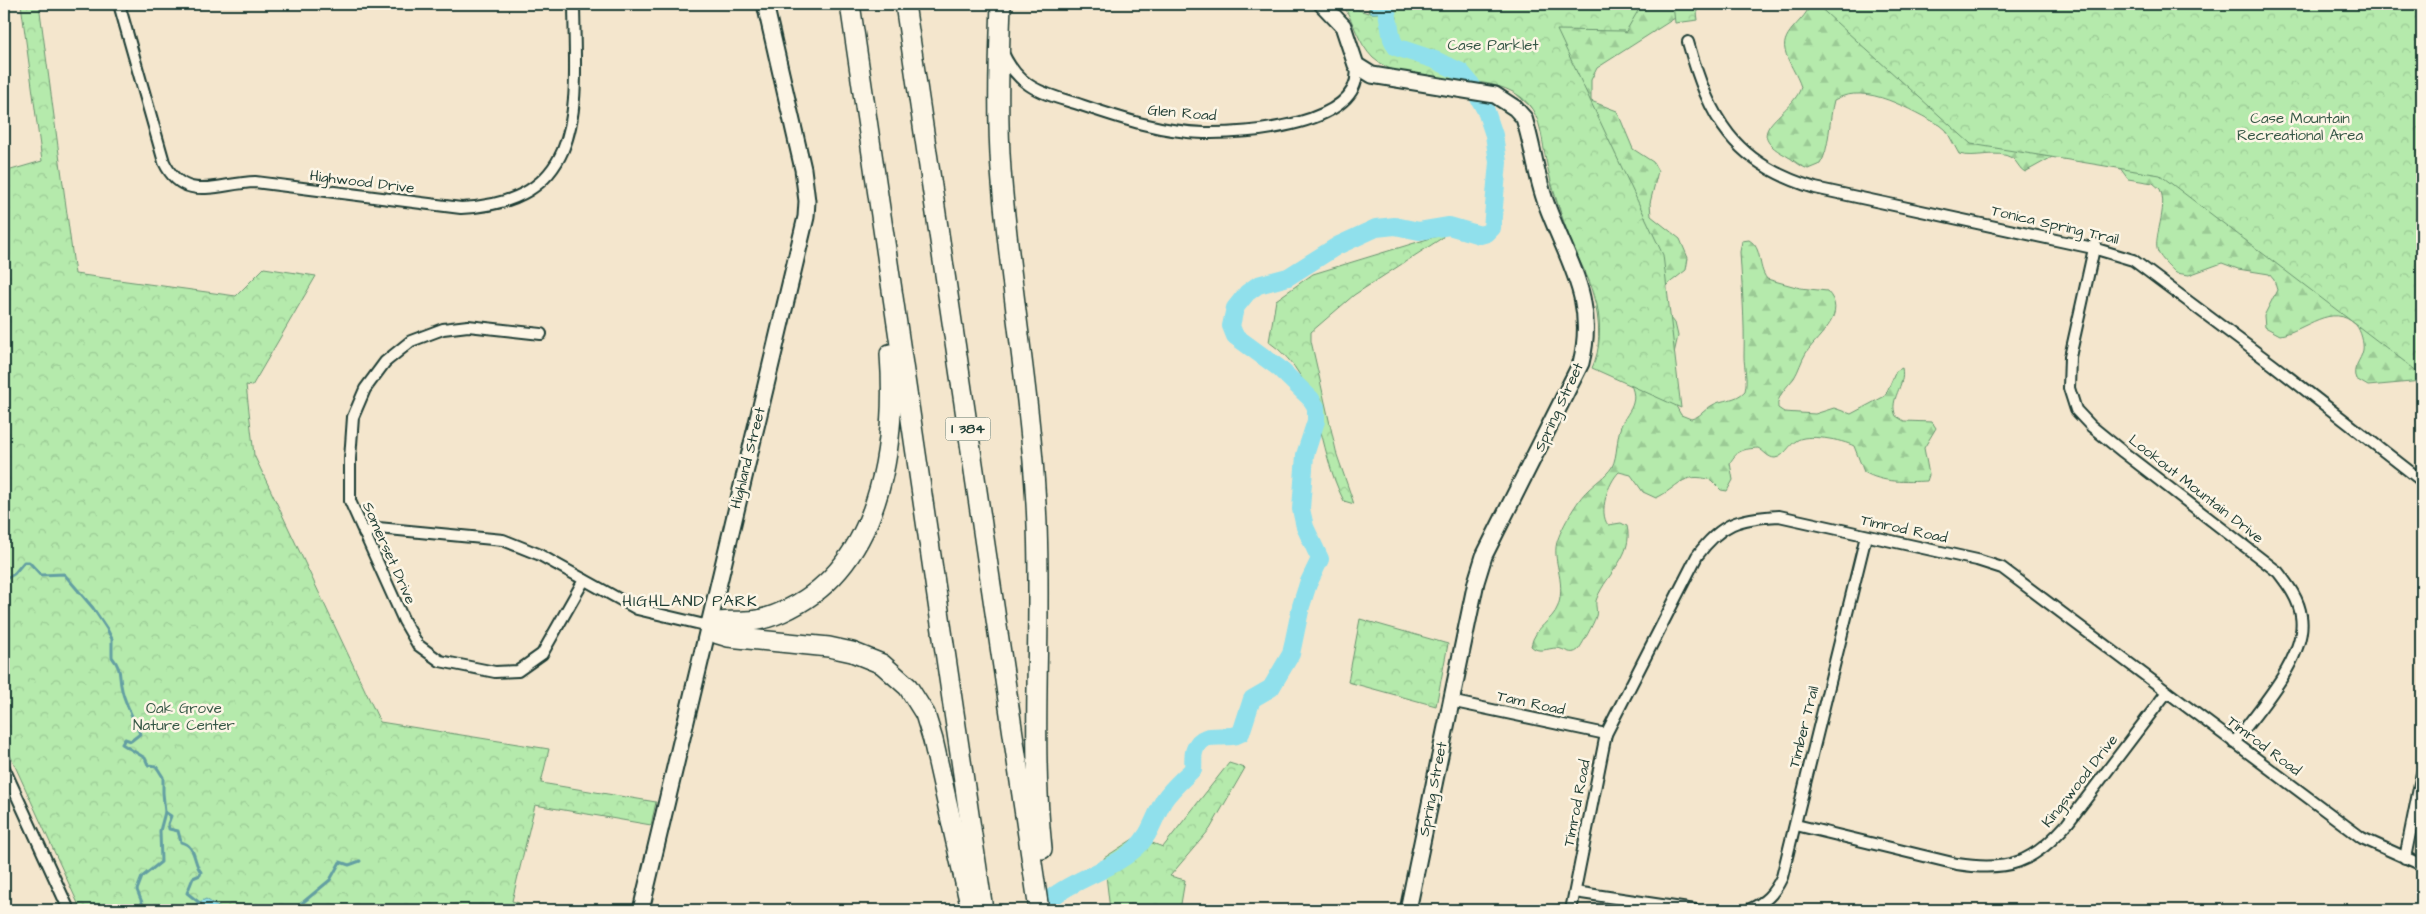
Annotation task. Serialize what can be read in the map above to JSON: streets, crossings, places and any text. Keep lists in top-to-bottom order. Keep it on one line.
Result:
{"streets":{"highway":["I 384"],"street":["Glen Road","Highwood Drive","Tonica Spring Trail","Spring Street","Highland Street","Lookout Mountain Drive","Timrod Road","Somerset Drive","Tam Road","Timber Trail","Kingswood Drive"]},"crossings":[["Glen Road","Spring Street"],["Tonica Spring Trail","Lookout Mountain Drive"],["Spring Street","Tam Road"],["Lookout Mountain Drive","Timrod Road"],["Timrod Road","Tam Road"],["Timrod Road","Timber Trail"],["Timrod Road","Kingswood Drive"],["Timber Trail","Kingswood Drive"]],"districts":["HIGHLAND PARK"],"parks":["Case Parklet","Case Mountain Recreational Area","Oak Grove Nature Center"]}
